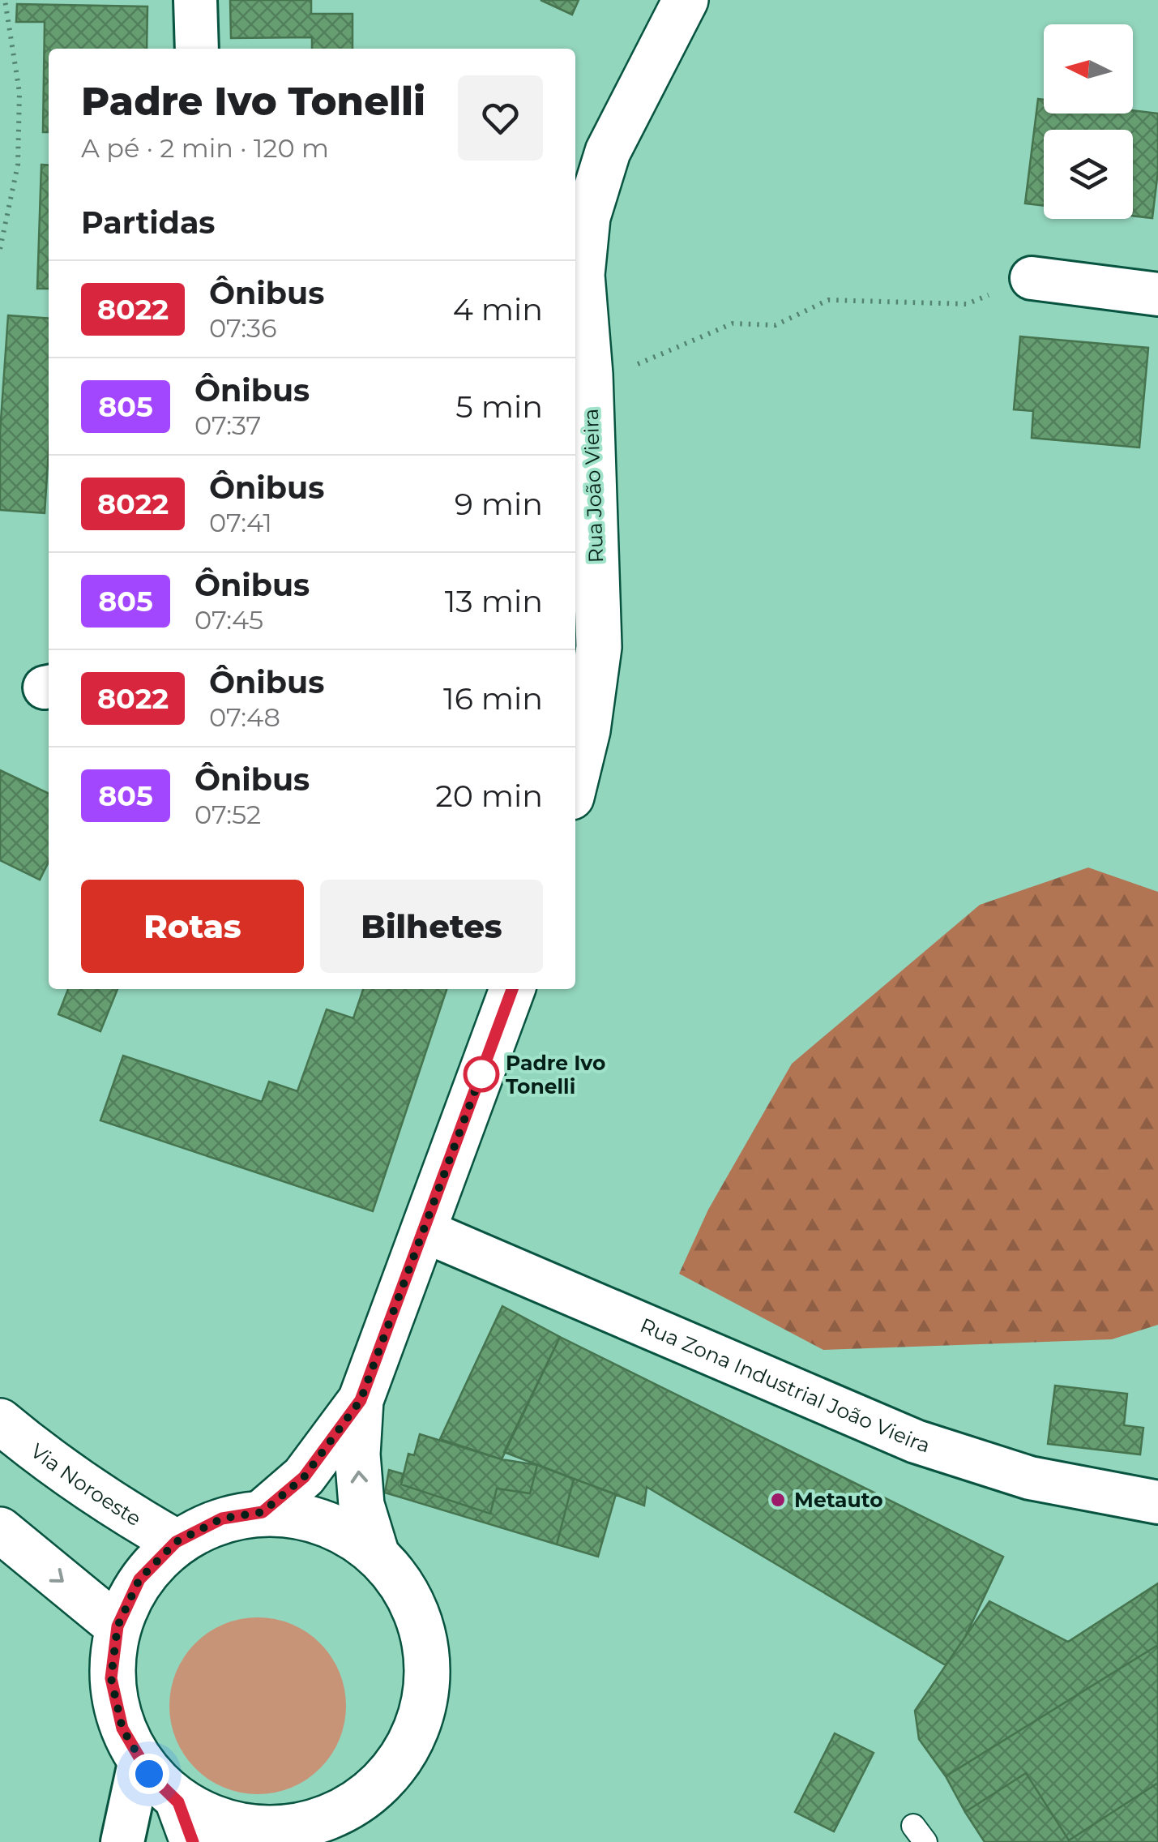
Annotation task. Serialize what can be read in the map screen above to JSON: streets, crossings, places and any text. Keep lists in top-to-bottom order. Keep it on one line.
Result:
{"streets":{"street":["Rua João Vieira","Rua Zona Industrial João Vieira","Via Noroeste"]},"places":["Padre Ivo Tonelli","Metauto"],"lines":["bus line 8022"],"north":"left","page":{"heading":[["Padre Ivo Tonelli","A pé · 2 min · 120 m"],"Partidas"],"list":[{"mark":"8022","name":"Ônibus","note":"07:36","value":"4 min"},{"mark":"805","name":"Ônibus","note":"07:37","value":"5 min"},{"mark":"8022","name":"Ônibus","note":"07:41","value":"9 min"},{"mark":"805","name":"Ônibus","note":"07:45","value":"13 min"},{"mark":"8022","name":"Ônibus","note":"07:48","value":"16 min"},{"mark":"805","name":"Ônibus","note":"07:52","value":"20 min"}],"buttons":["Rotas","Bilhetes"]}}
